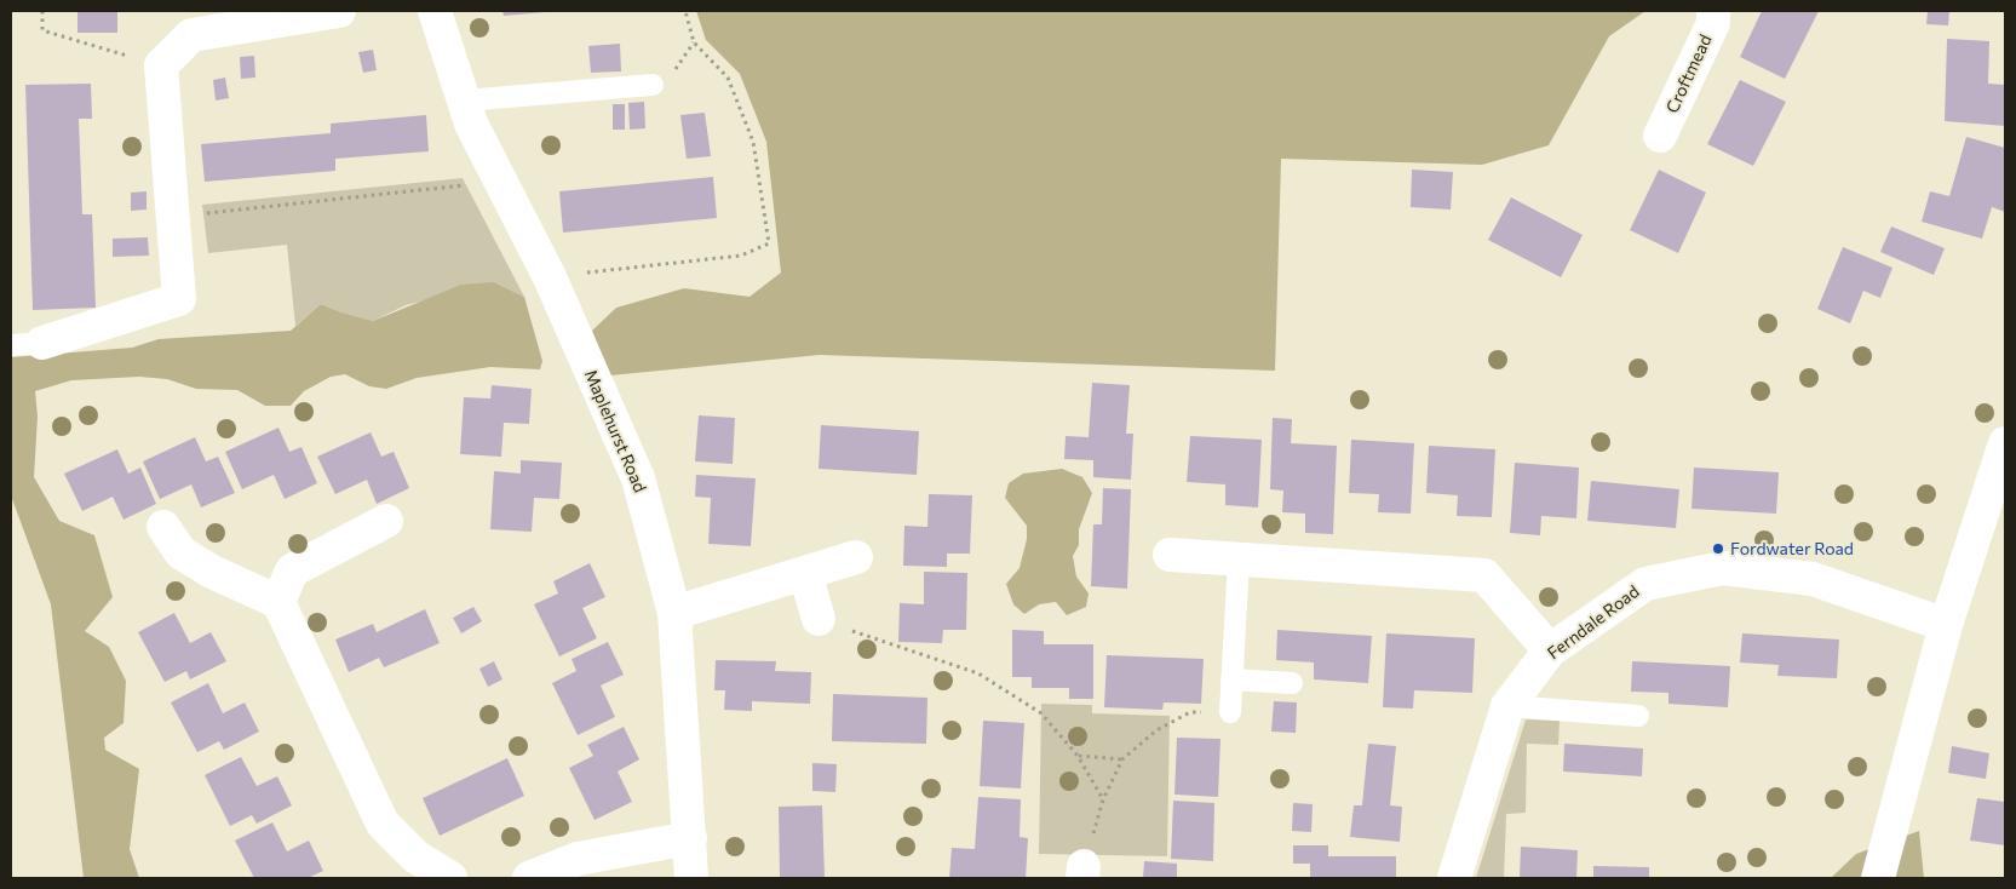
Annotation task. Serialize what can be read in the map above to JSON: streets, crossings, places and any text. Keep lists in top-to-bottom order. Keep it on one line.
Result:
{"streets":{"street":["Croftmead","Maplehurst Road","Ferndale Road"]},"places":["Fordwater Road"]}
